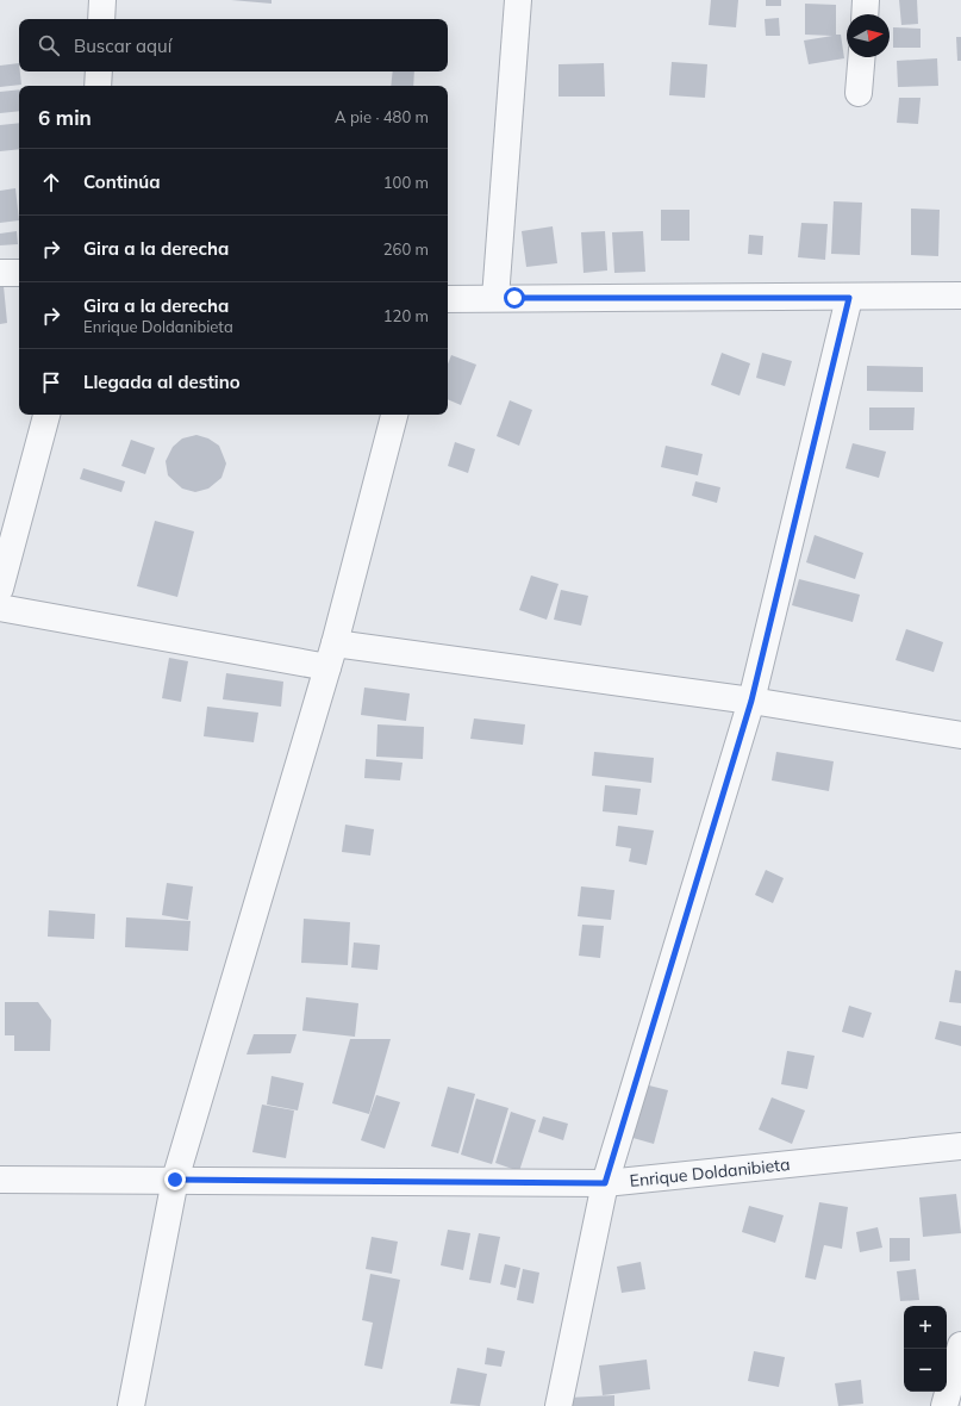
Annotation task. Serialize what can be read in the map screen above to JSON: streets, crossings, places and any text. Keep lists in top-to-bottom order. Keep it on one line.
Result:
{"streets":{"street":["Enrique Doldanibieta"]},"north":"right","page":{"search":"Buscar aquí","heading":["6 min","A pie · 480 m"],"list":[["Continúa","100 m"],["Gira a la derecha","260 m"],["Gira a la derecha","Enrique Doldanibieta","120 m"],"Llegada al destino"],"map_buttons":["+","−"]}}
